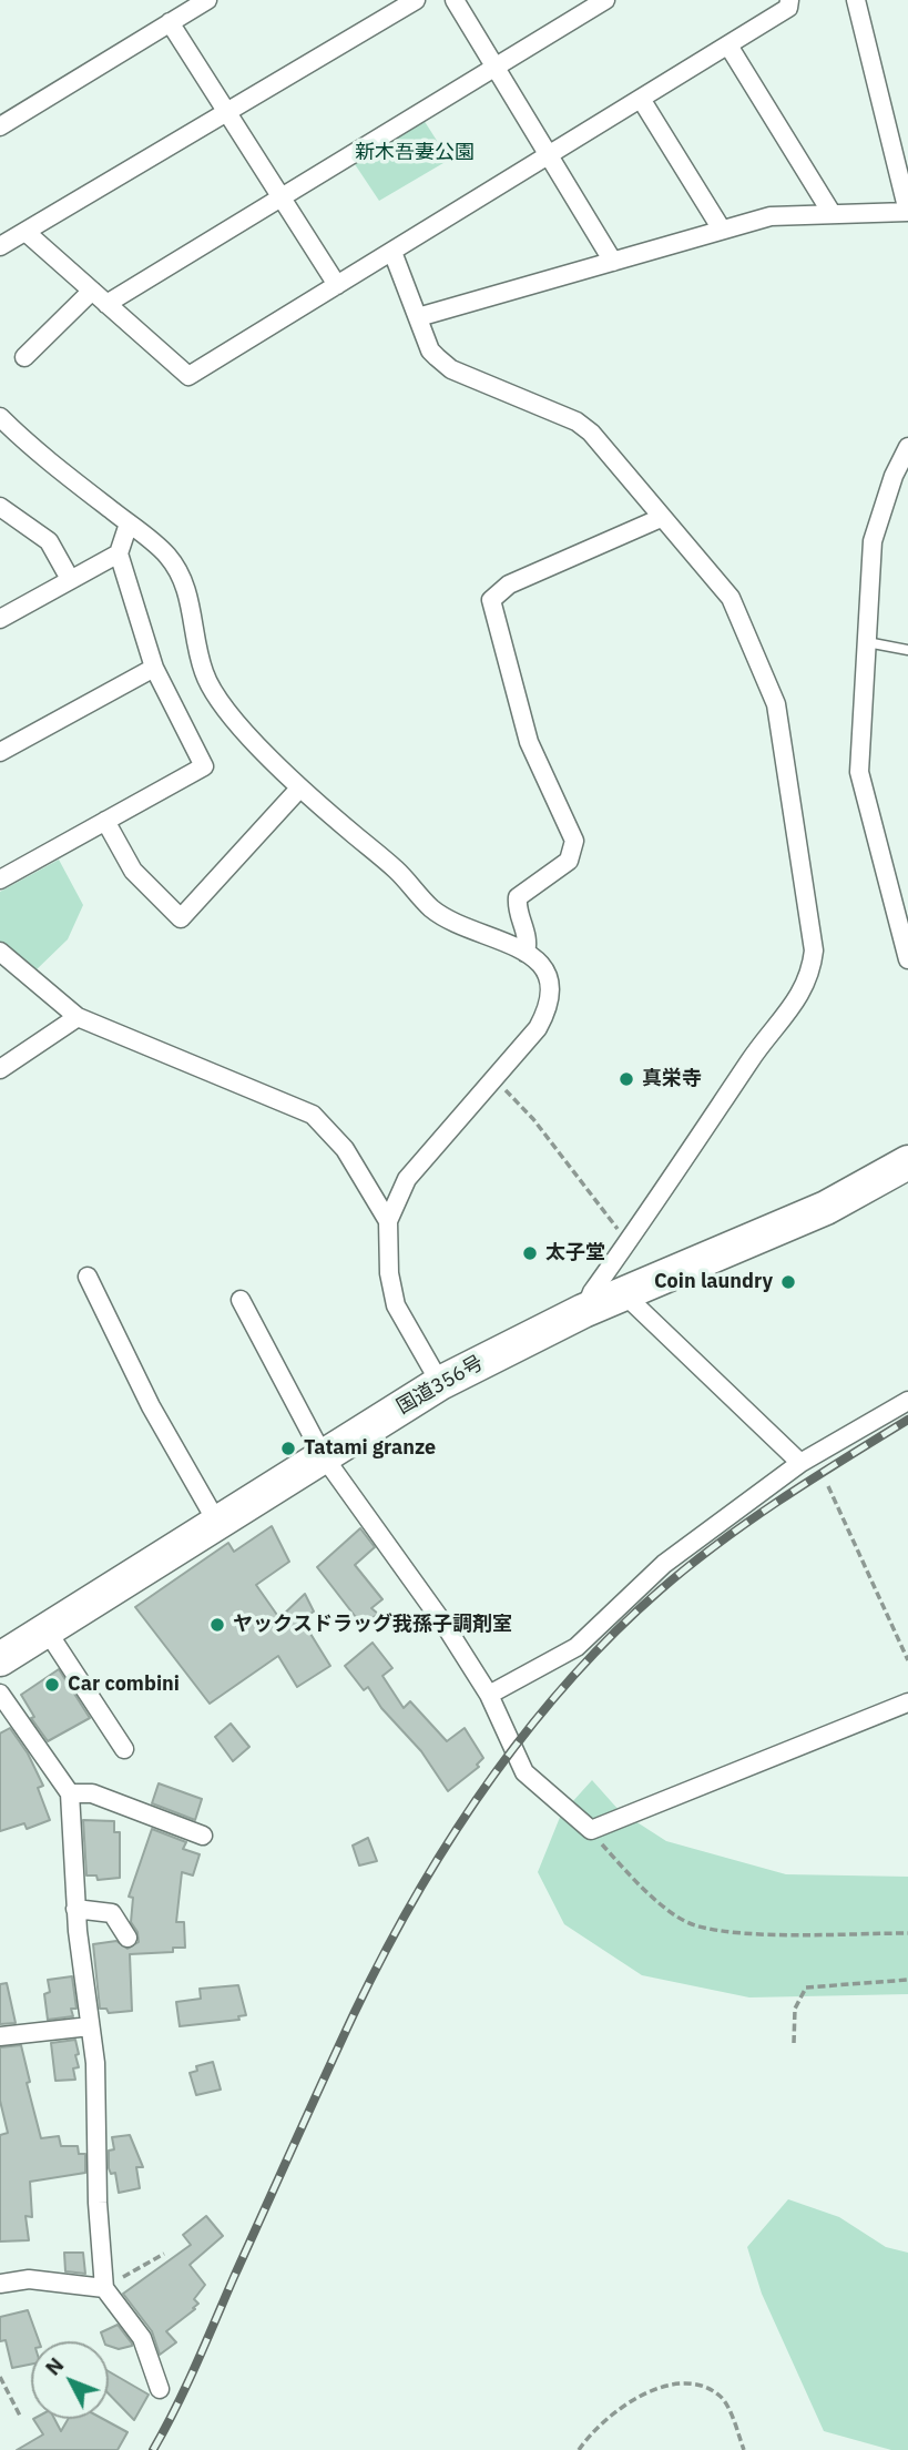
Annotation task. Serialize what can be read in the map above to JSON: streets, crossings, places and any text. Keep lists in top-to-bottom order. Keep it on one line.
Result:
{"streets":{"highway":["国道356号"]},"parks":["新木吾妻公園"],"places":["真栄寺","太子堂","Coin laundry","Tatami granze","ヤックスドラッグ我孫子調剤室","Car combini"],"north":"top left"}
